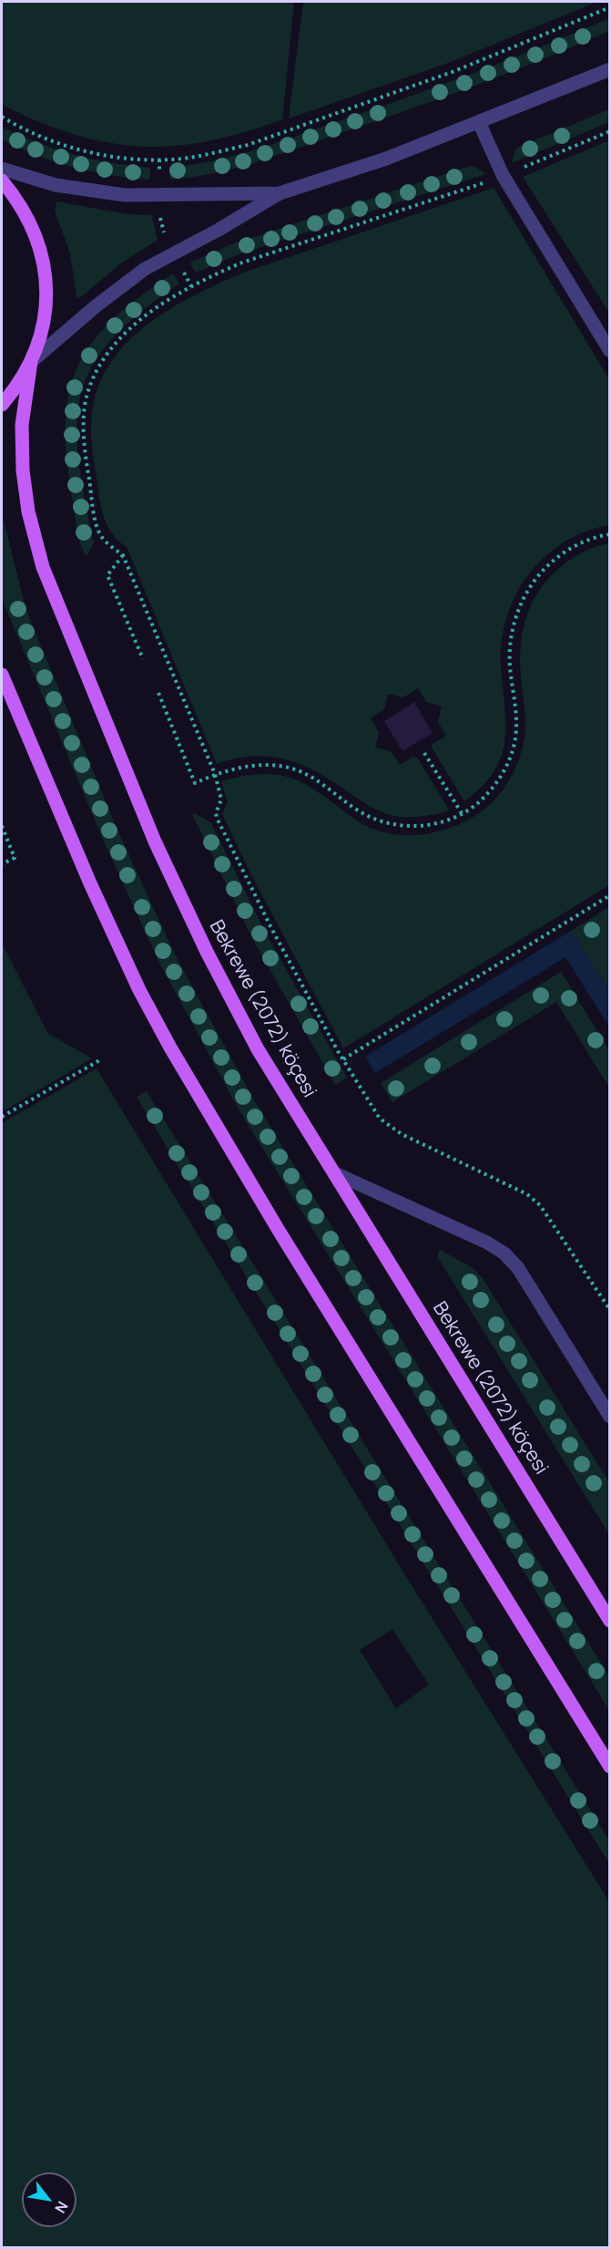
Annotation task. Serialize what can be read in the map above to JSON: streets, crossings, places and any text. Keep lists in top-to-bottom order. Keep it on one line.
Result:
{"streets":{"main road":["Bekrewe (2072) köçesi"]},"north":"bottom right"}
